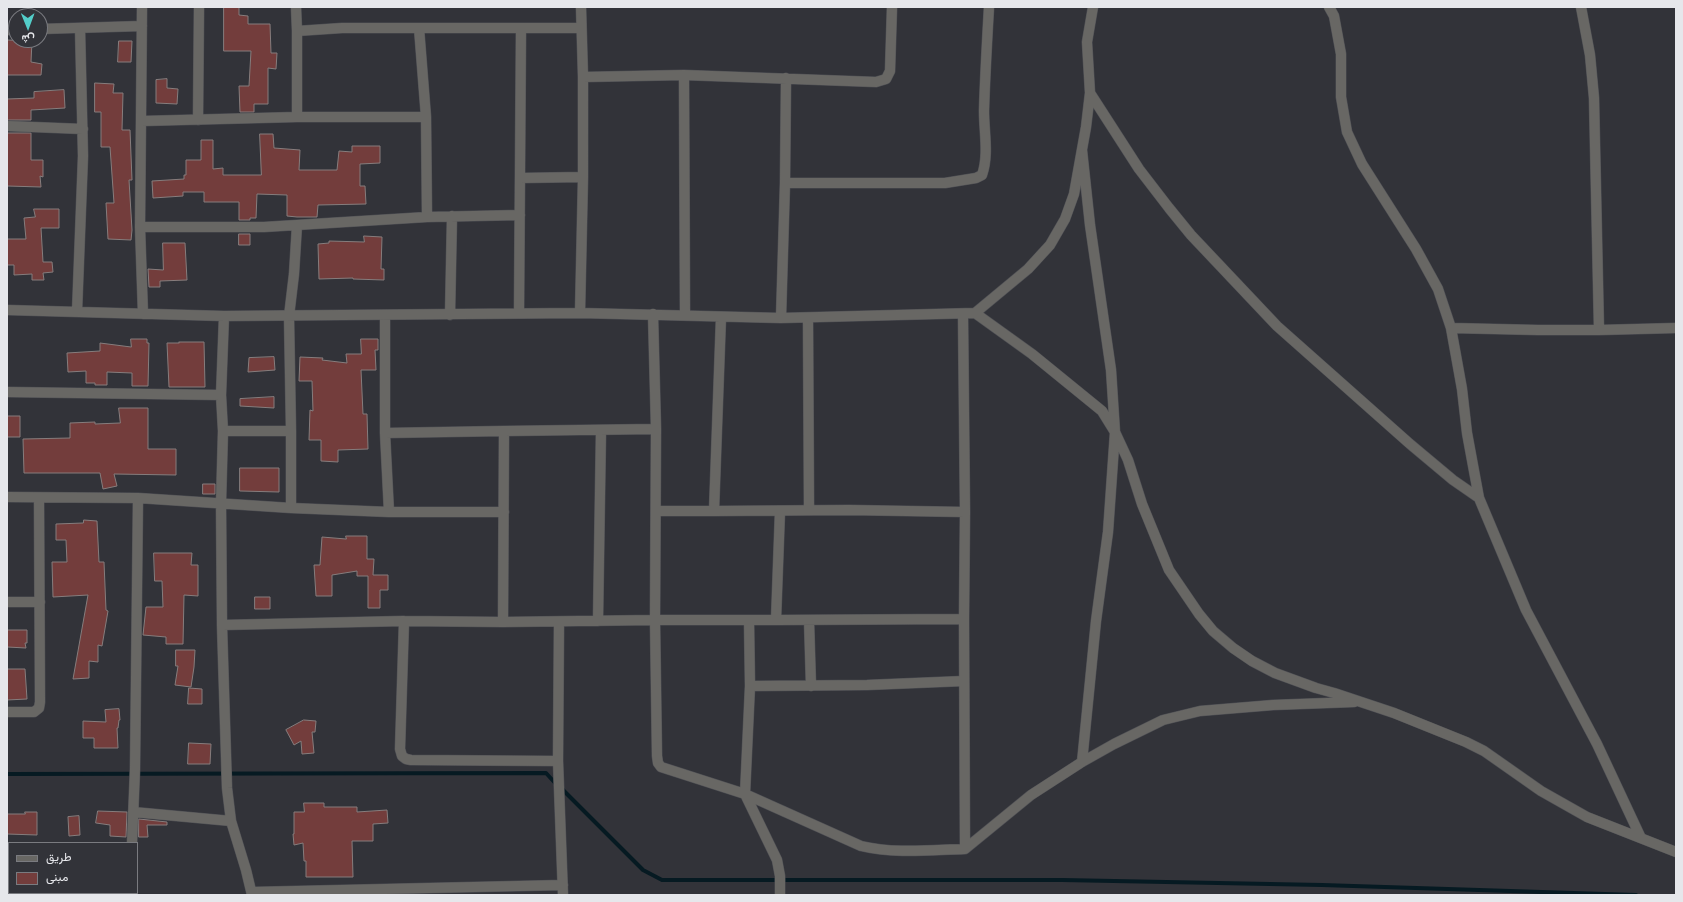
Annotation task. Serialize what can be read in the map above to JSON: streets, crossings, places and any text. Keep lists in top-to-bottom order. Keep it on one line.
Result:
{"legend":["طريق","مبنى"],"north":"bottom"}
